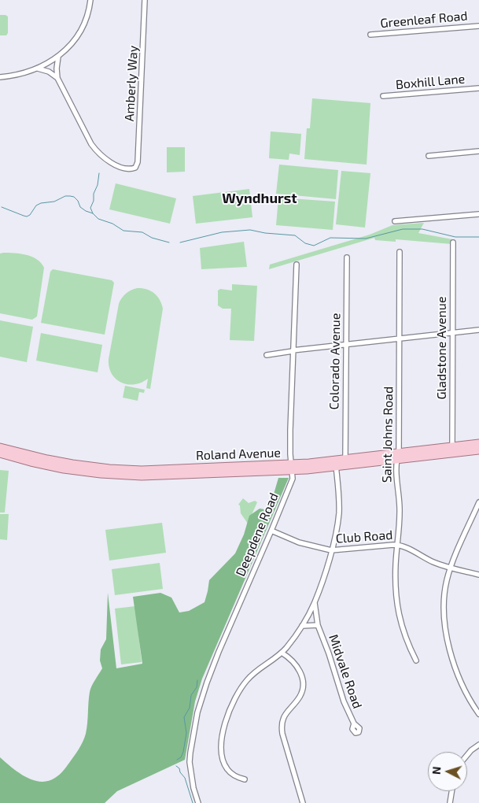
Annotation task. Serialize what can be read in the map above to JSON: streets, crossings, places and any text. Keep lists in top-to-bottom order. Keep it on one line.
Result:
{"streets":{"main road":["Roland Avenue"],"street":["Greenleaf Road","Boxhill Lane","Amberly Way","Gladstone Avenue","Colorado Avenue","Saint Johns Road","Deepdene Road","Club Road","Midvale Road"]},"crossings":[["Gladstone Avenue","Roland Avenue"],["Colorado Avenue","Roland Avenue"],["Saint Johns Road","Roland Avenue"],["Saint Johns Road","Club Road"],["Roland Avenue","Deepdene Road"],["Deepdene Road","Club Road"]],"districts":["Wyndhurst"],"north":"left"}
